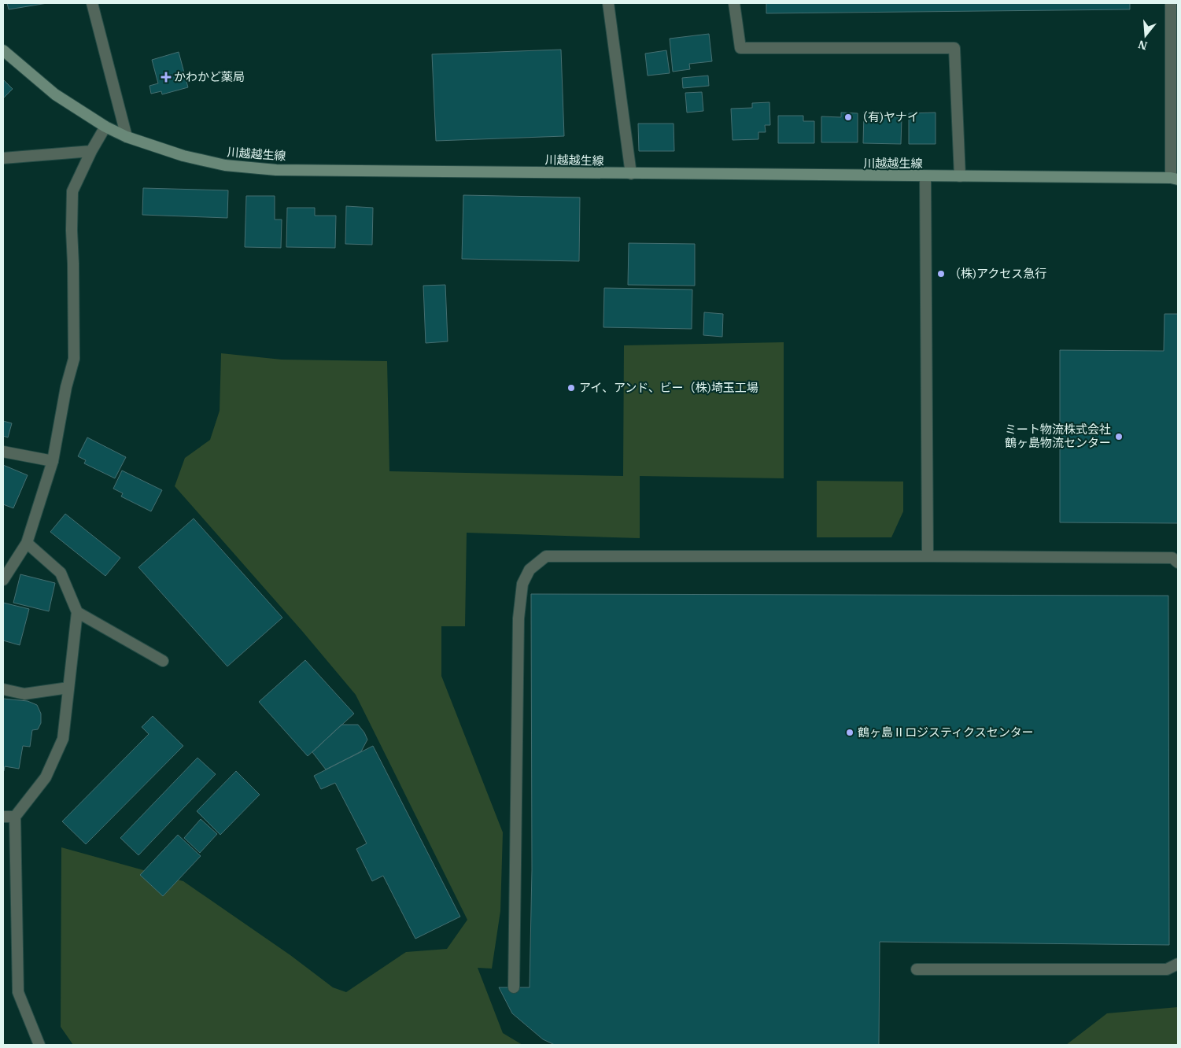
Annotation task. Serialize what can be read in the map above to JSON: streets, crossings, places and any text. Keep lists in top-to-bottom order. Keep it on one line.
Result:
{"streets":{"main road":["川越越生線"]},"places":{"health":["かわかど薬局"],"other":["（有)ヤナイ","（株)アクセス急行","アイ、アンド、ビー（株)埼玉工場","ミート物流株式会社 鶴ヶ島物流センター","鶴ヶ島Ⅱロジスティクスセンター"]},"north":"bottom"}
